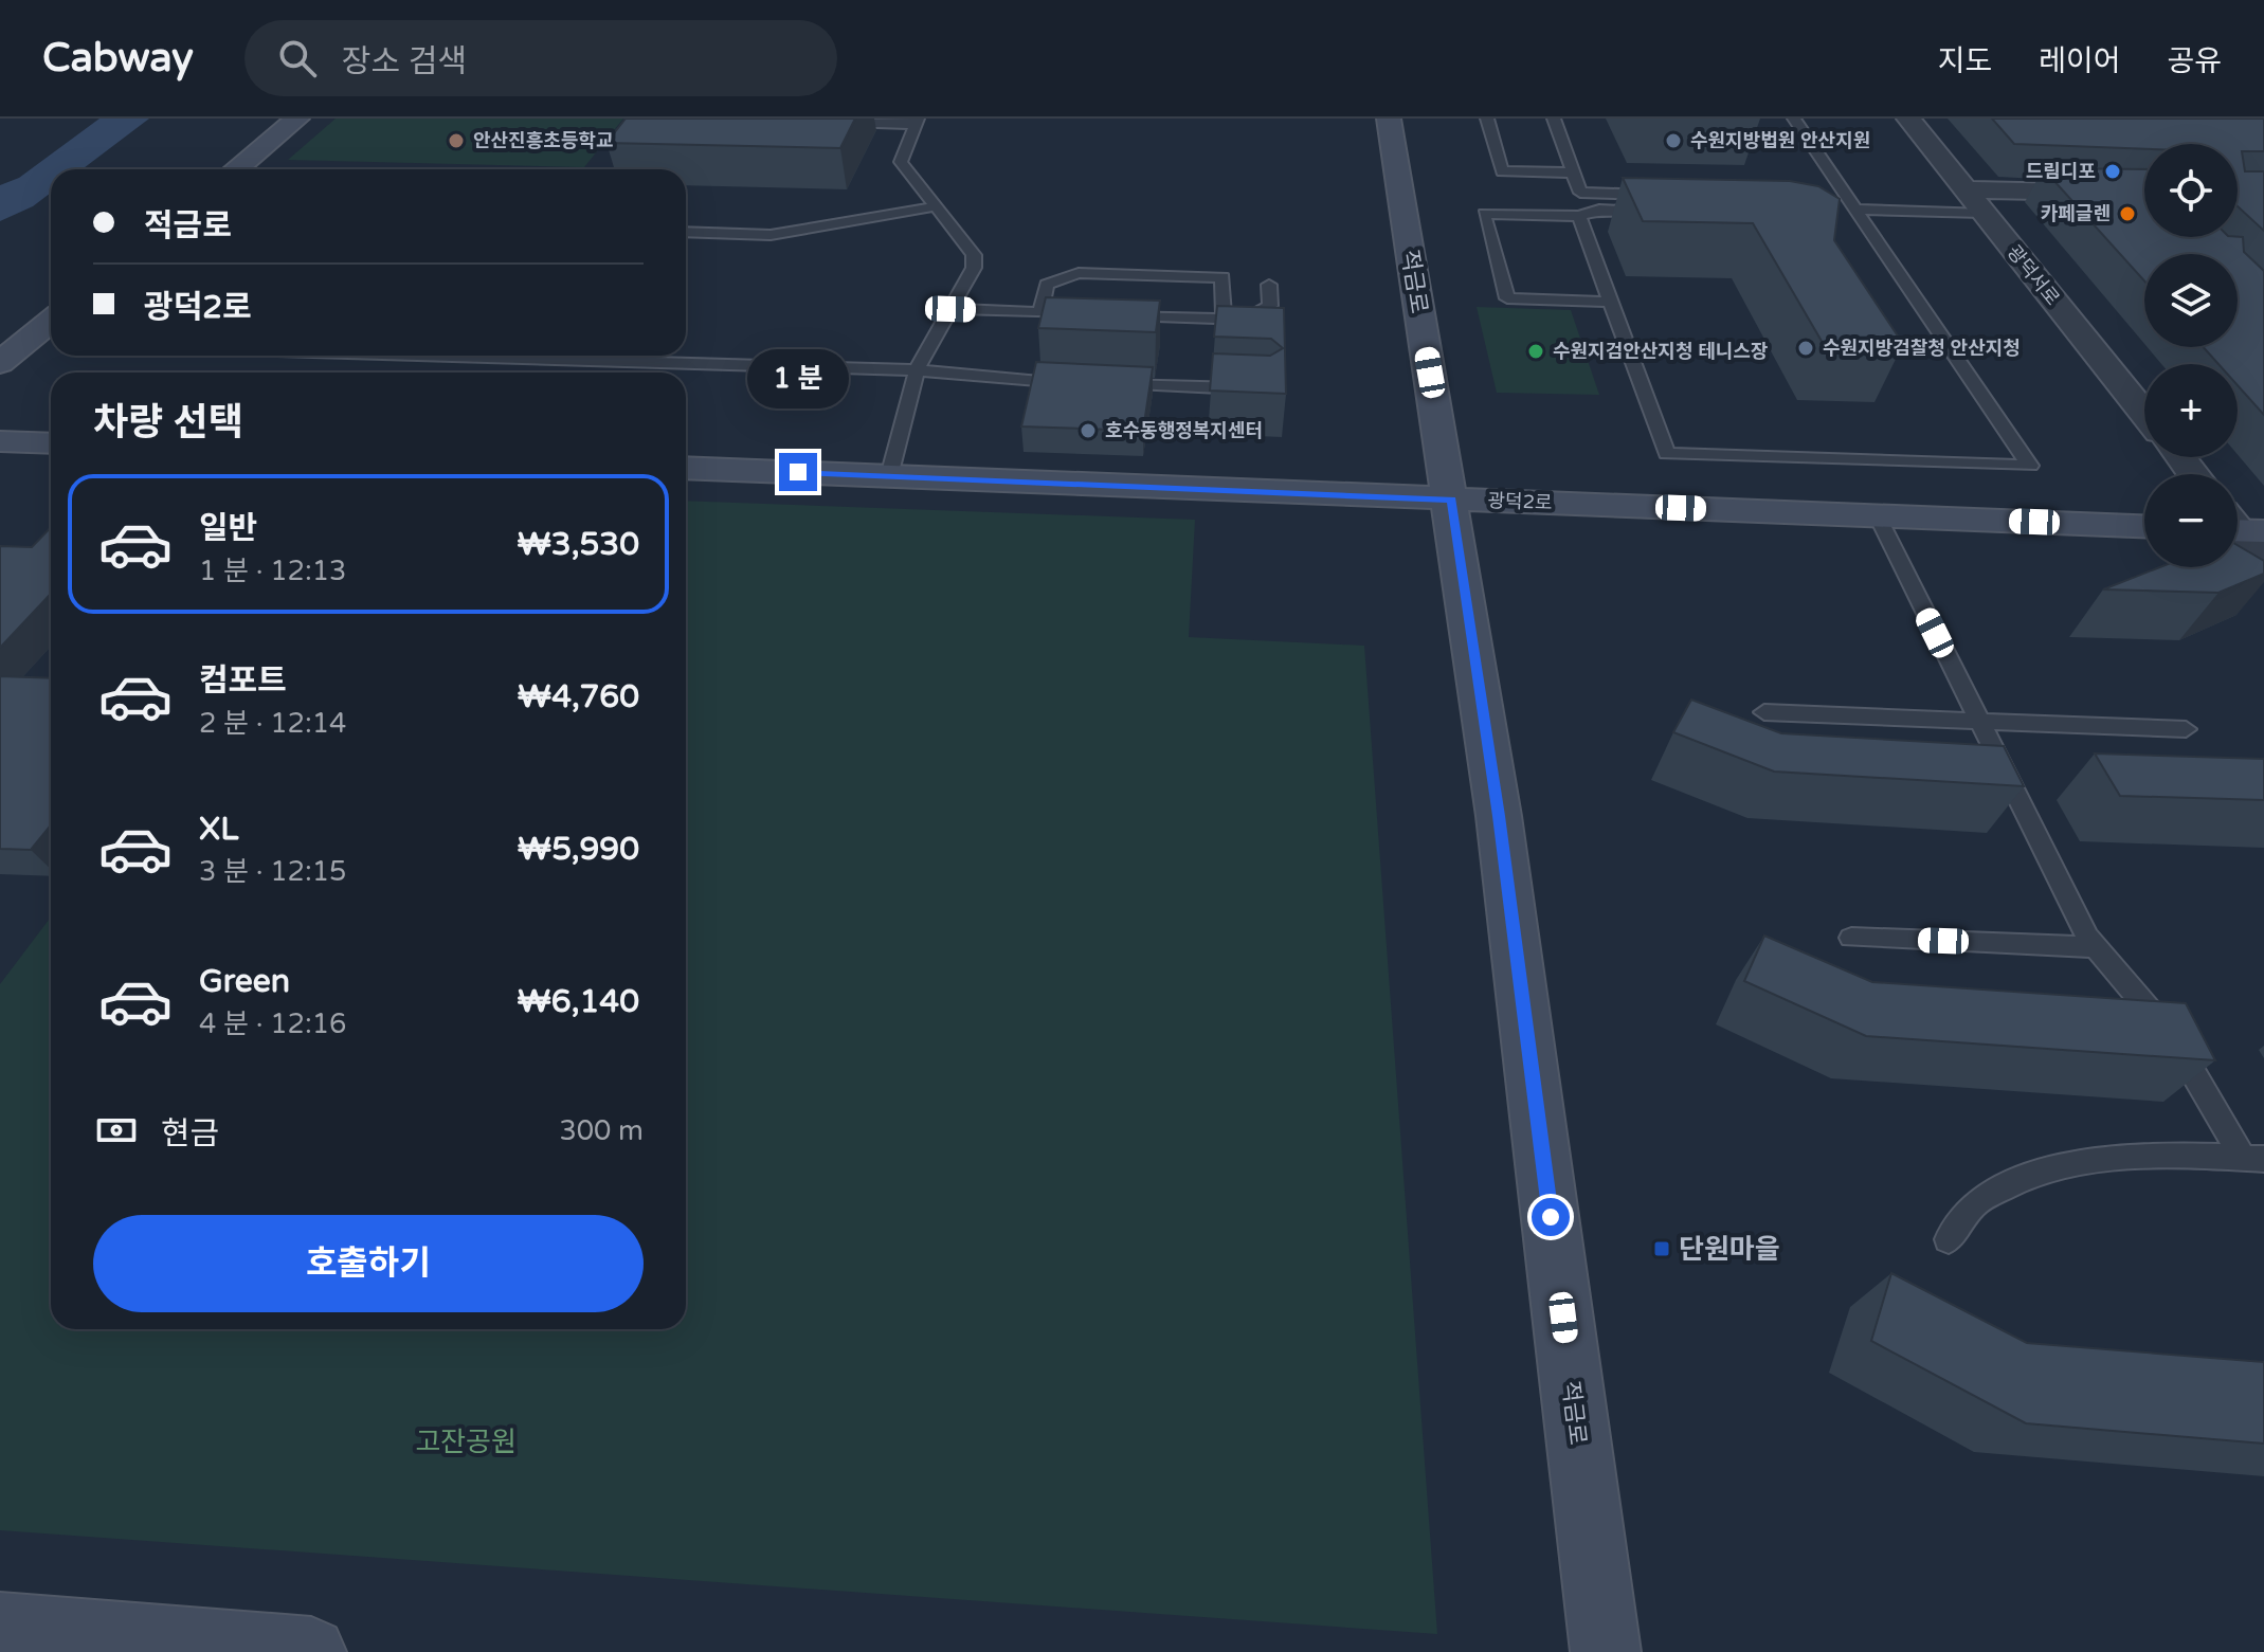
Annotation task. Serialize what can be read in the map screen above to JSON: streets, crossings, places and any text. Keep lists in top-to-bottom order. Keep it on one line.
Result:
{"streets":{"street":["광덕서로","적금로","광덕2로"]},"crossings":[["적금로","광덕2로"]],"parks":["고잔공원"],"places":{"other":["안산진흥초등학교","수원지방법원 안산지원","드림디포","카페글렌","수원지방검찰청 안산지청","수원지검안산지청 테니스장","호수동행정복지센터"],"transit":["단원마을"]},"page":{"header":"Cabway","search":"장소 검색","nav":["지도","레이어","공유"],"map_buttons":["+","−"],"banner":["적금로","광덕2로"],"bubble":"1 분","heading":"차량 선택","list":[{"name":"일반","note":"1 분 · 12:13","value":"₩3,530"},{"name":"컴포트","note":"2 분 · 12:14","value":"₩4,760"},{"name":"XL","note":"3 분 · 12:15","value":"₩5,990"},{"name":"Green","note":"4 분 · 12:16","value":"₩6,140"}],"pay":["현금","300 m"],"buttons":"호출하기"}}
